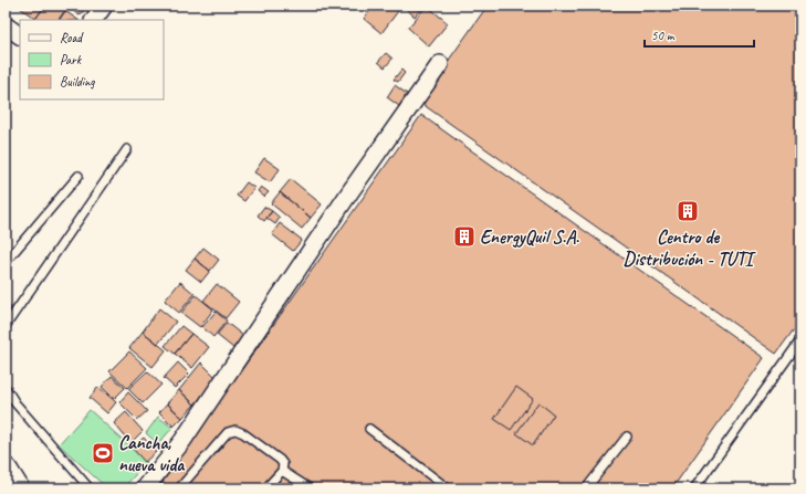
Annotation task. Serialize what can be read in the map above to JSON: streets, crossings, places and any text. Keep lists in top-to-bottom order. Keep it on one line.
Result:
{"places":{"building":["Centro de Distribución - TUTI","EnergyQuil S.A."],"sports":["Cancha, nueva vida"]},"legend":["Road","Park","Building"],"scale_bar":"50 m"}
